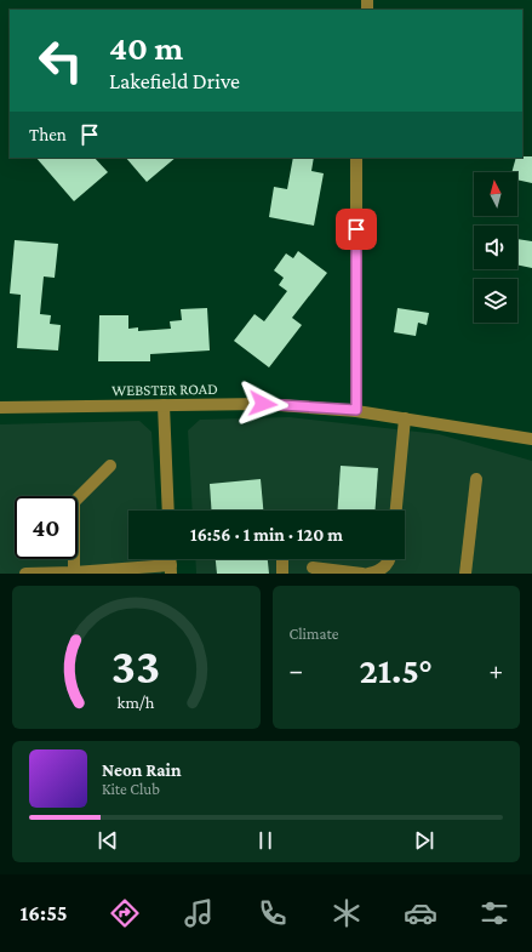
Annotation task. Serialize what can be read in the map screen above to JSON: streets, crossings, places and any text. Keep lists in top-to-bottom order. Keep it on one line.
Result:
{"streets":{"street":["WEBSTER ROAD"]},"north":"top","page":{"turn":["40 m","Lakefield Drive"],"then":"Then","limit":"40","trip":"16:56 · 1 min · 120 m","tile":"Climate","heat":["−","21.5°","+"],"song":["Neon Rain","Kite Club"],"tabs":"16:55","gauge":["33","km/h"]}}
